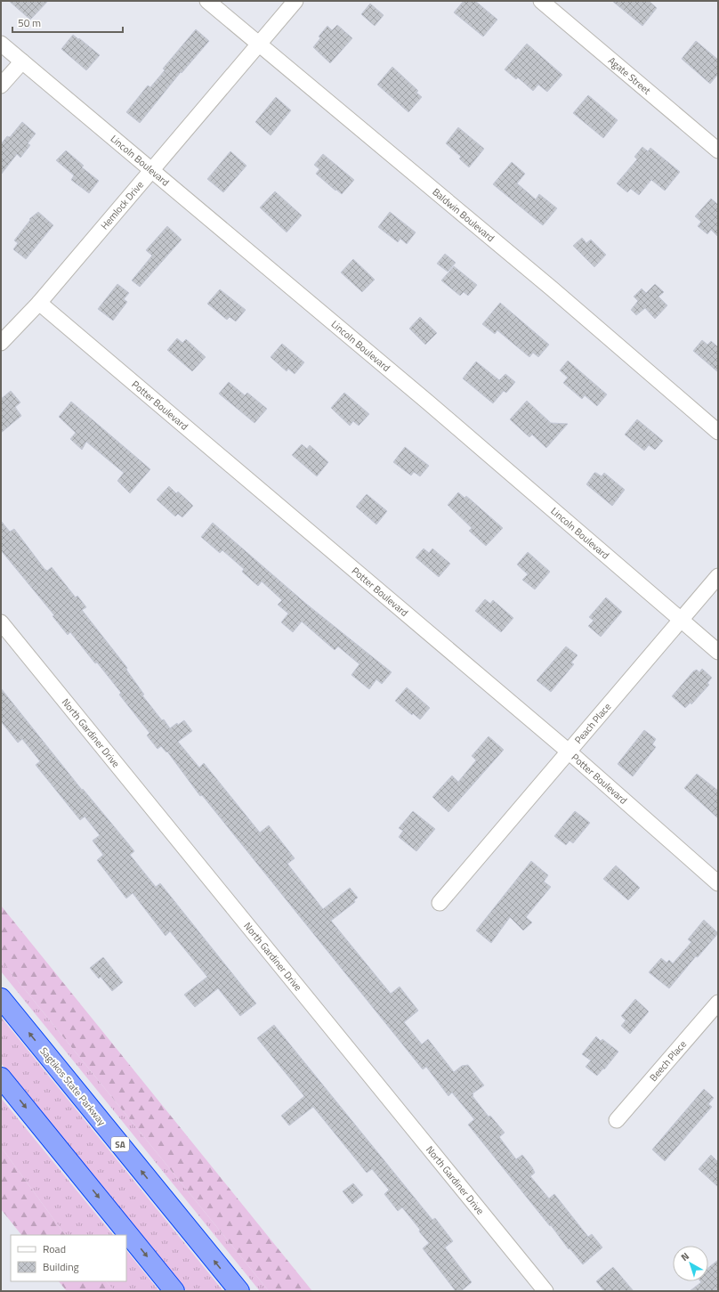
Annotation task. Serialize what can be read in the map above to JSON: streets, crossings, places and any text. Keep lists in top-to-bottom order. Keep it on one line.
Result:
{"streets":{"highway":["Sagtikos State Parkway","SA"],"street":["Agate Street","Lincoln Boulevard","Hemlock Drive","Baldwin Boulevard","Potter Boulevard","Peach Place","North Gardiner Drive","Beech Place"]},"crossings":[["Lincoln Boulevard","Hemlock Drive"],["Lincoln Boulevard","Peach Place"],["Hemlock Drive","Baldwin Boulevard"],["Hemlock Drive","Potter Boulevard"],["Potter Boulevard","Peach Place"]],"legend":["Road","Building"],"scale_bar":"50 m","north":"top left"}
